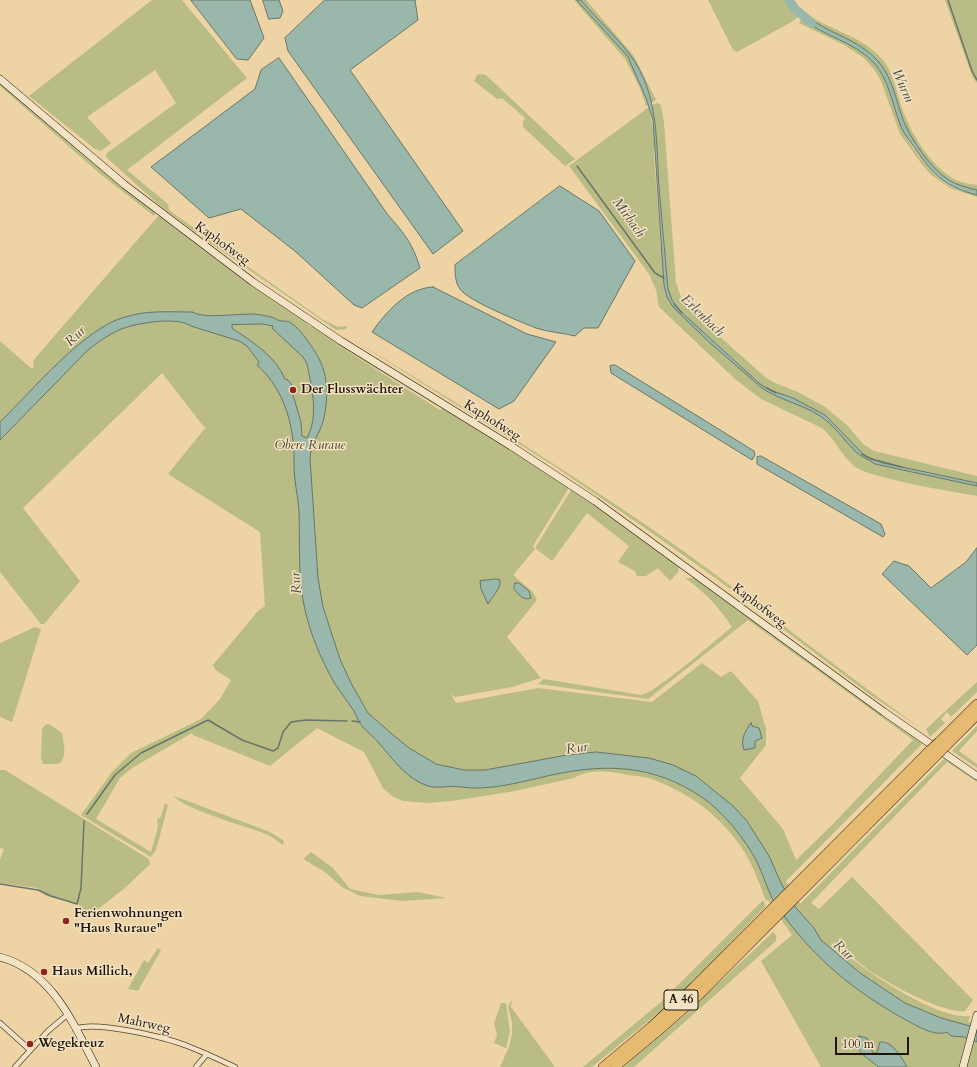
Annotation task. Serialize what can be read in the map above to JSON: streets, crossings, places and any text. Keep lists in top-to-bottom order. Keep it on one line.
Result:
{"streets":{"highway":["A 46"],"main road":["Kaphofweg"],"street":["Mahrweg"]},"water":["Wurm","Mirbach","Erlenbach","Rur"],"parks":["Obere Ruraue"],"places":["Der Flusswächter","Ferienwohnungen \"Haus Ruraue\"","Haus Millich,","Wegekreuz"],"scale_bar":"100 m"}
